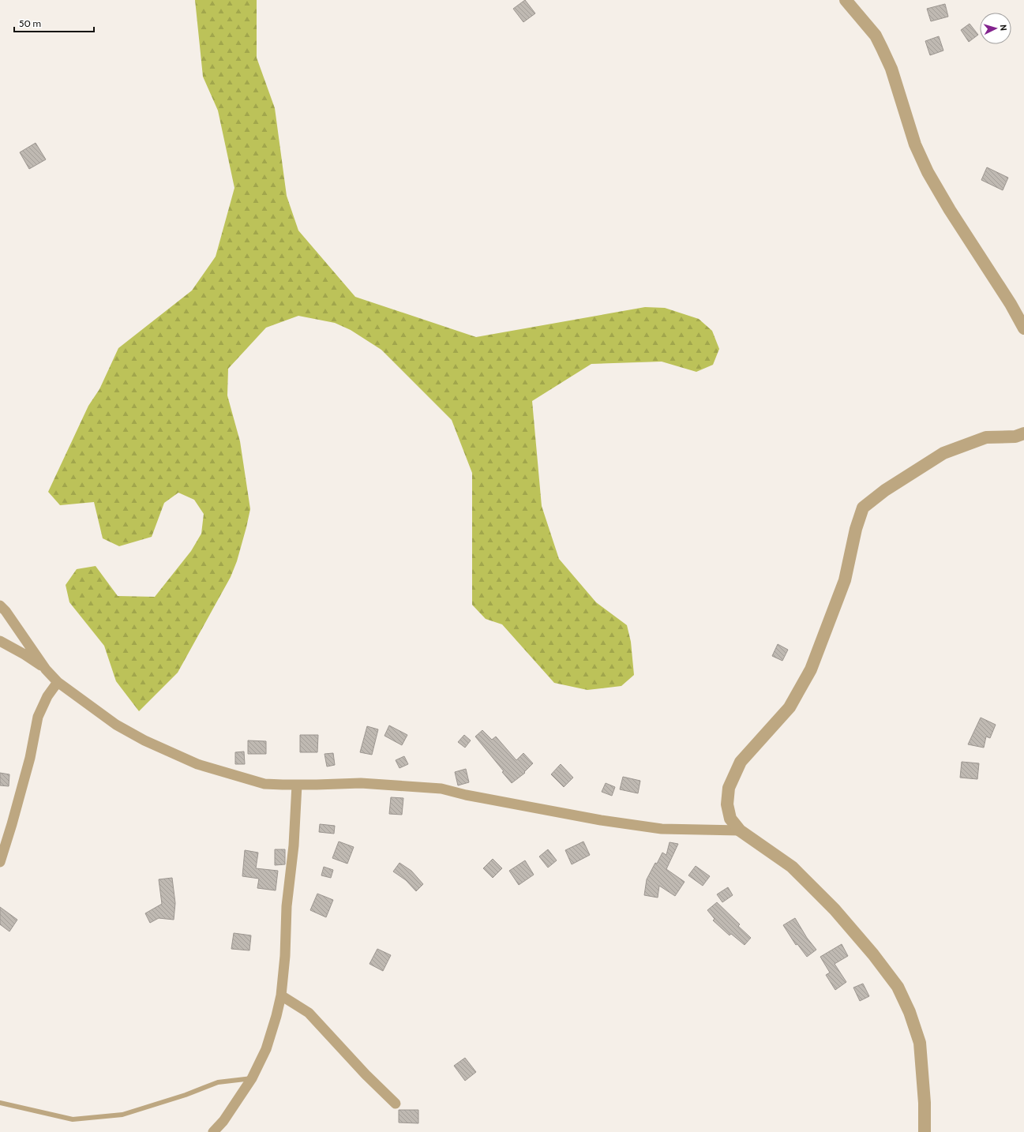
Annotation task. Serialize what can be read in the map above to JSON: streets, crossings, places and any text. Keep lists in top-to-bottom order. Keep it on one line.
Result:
{"scale_bar":"50 m","north":"right"}
